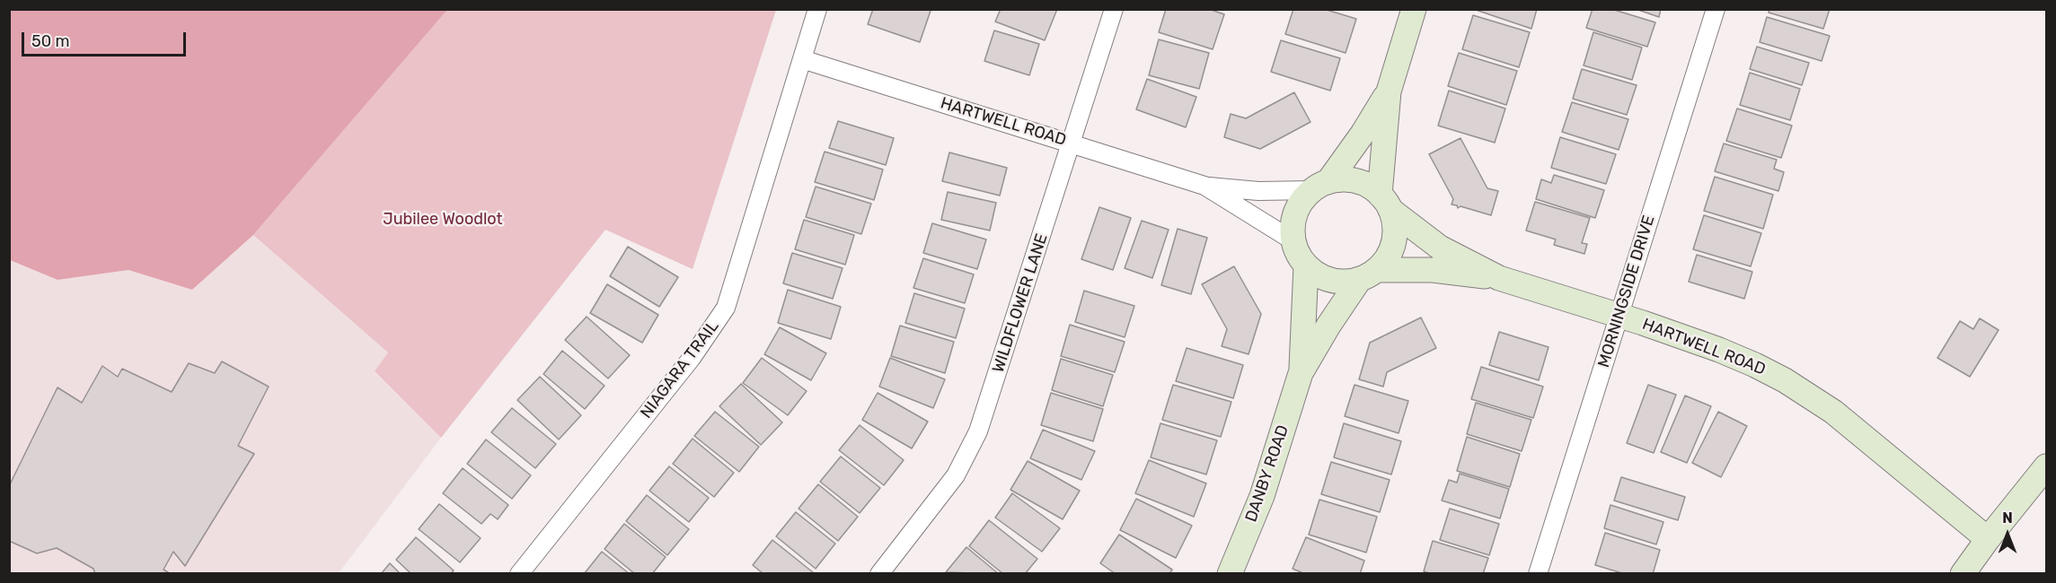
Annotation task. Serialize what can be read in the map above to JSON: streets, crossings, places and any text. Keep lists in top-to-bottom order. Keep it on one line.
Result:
{"streets":{"street":["HARTWELL ROAD","MORNINGSIDE DRIVE","WILDFLOWER LANE","NIAGARA TRAIL","DANBY ROAD"]},"crossings":[["HARTWELL ROAD","MORNINGSIDE DRIVE"],["HARTWELL ROAD","WILDFLOWER LANE"],["HARTWELL ROAD","NIAGARA TRAIL"],["HARTWELL ROAD","DANBY ROAD"]],"parks":["Jubilee Woodlot"],"scale_bar":"50 m","north":"top"}
